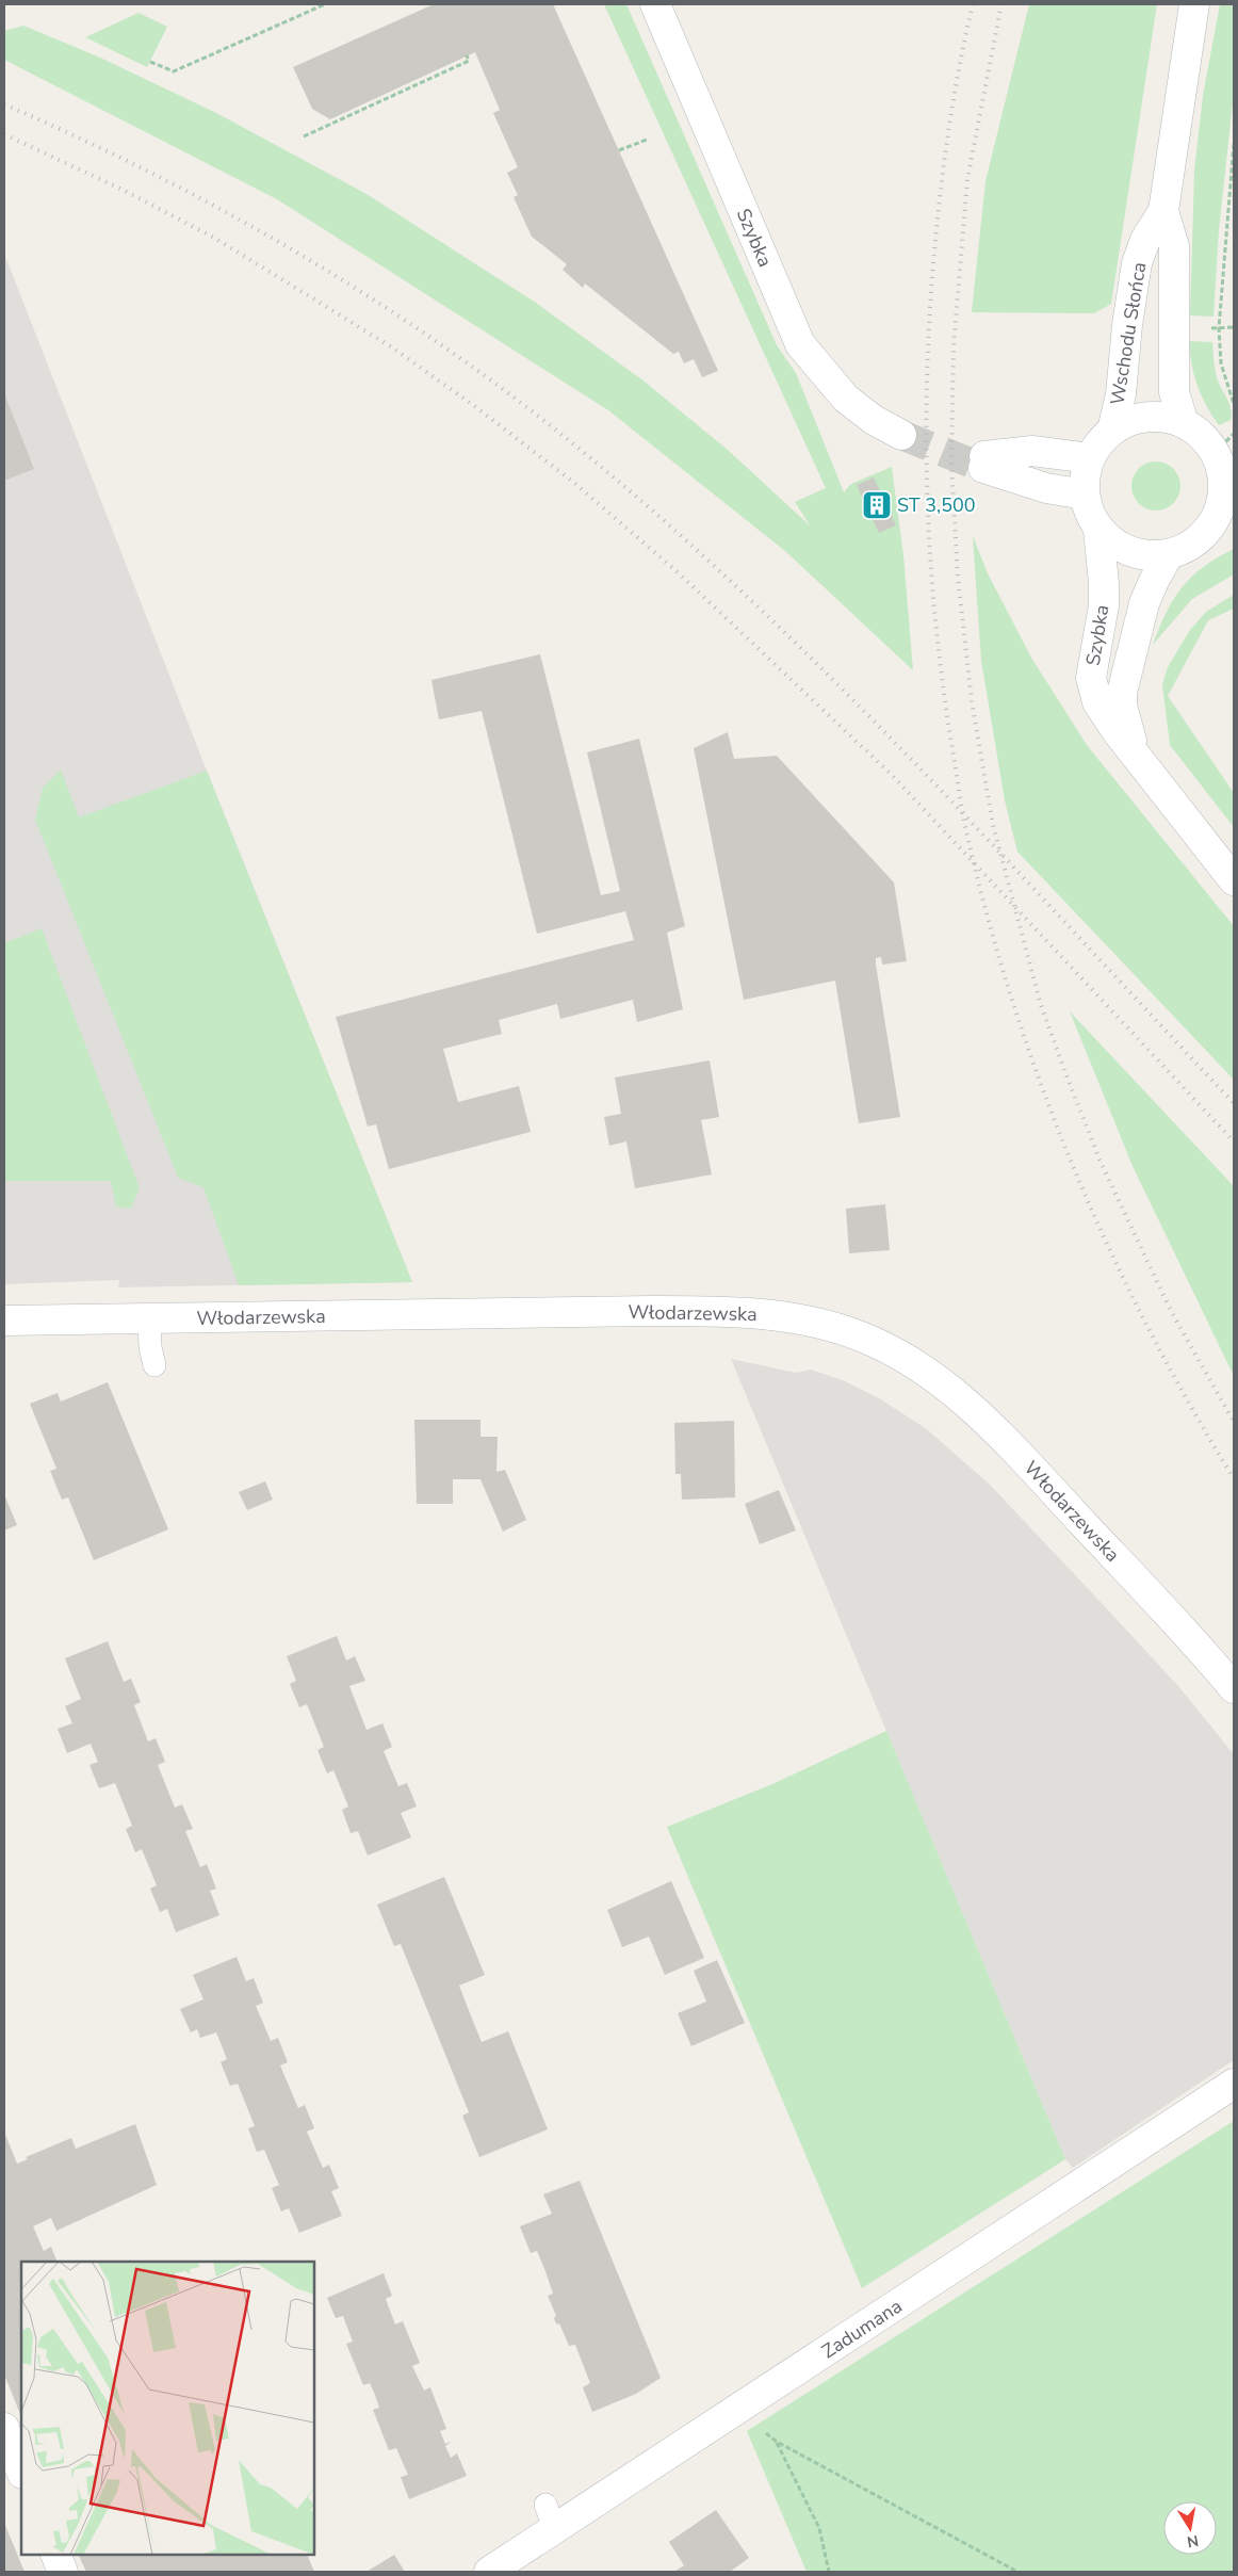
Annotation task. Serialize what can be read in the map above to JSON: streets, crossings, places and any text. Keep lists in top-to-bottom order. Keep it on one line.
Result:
{"streets":{"street":["Szybka","Wschodu Słońca","Włodarzewska","Zadumana"]},"crossings":[["Szybka","Wschodu Słońca"]],"places":{"building":["ST 3,500"]},"north":"bottom"}
